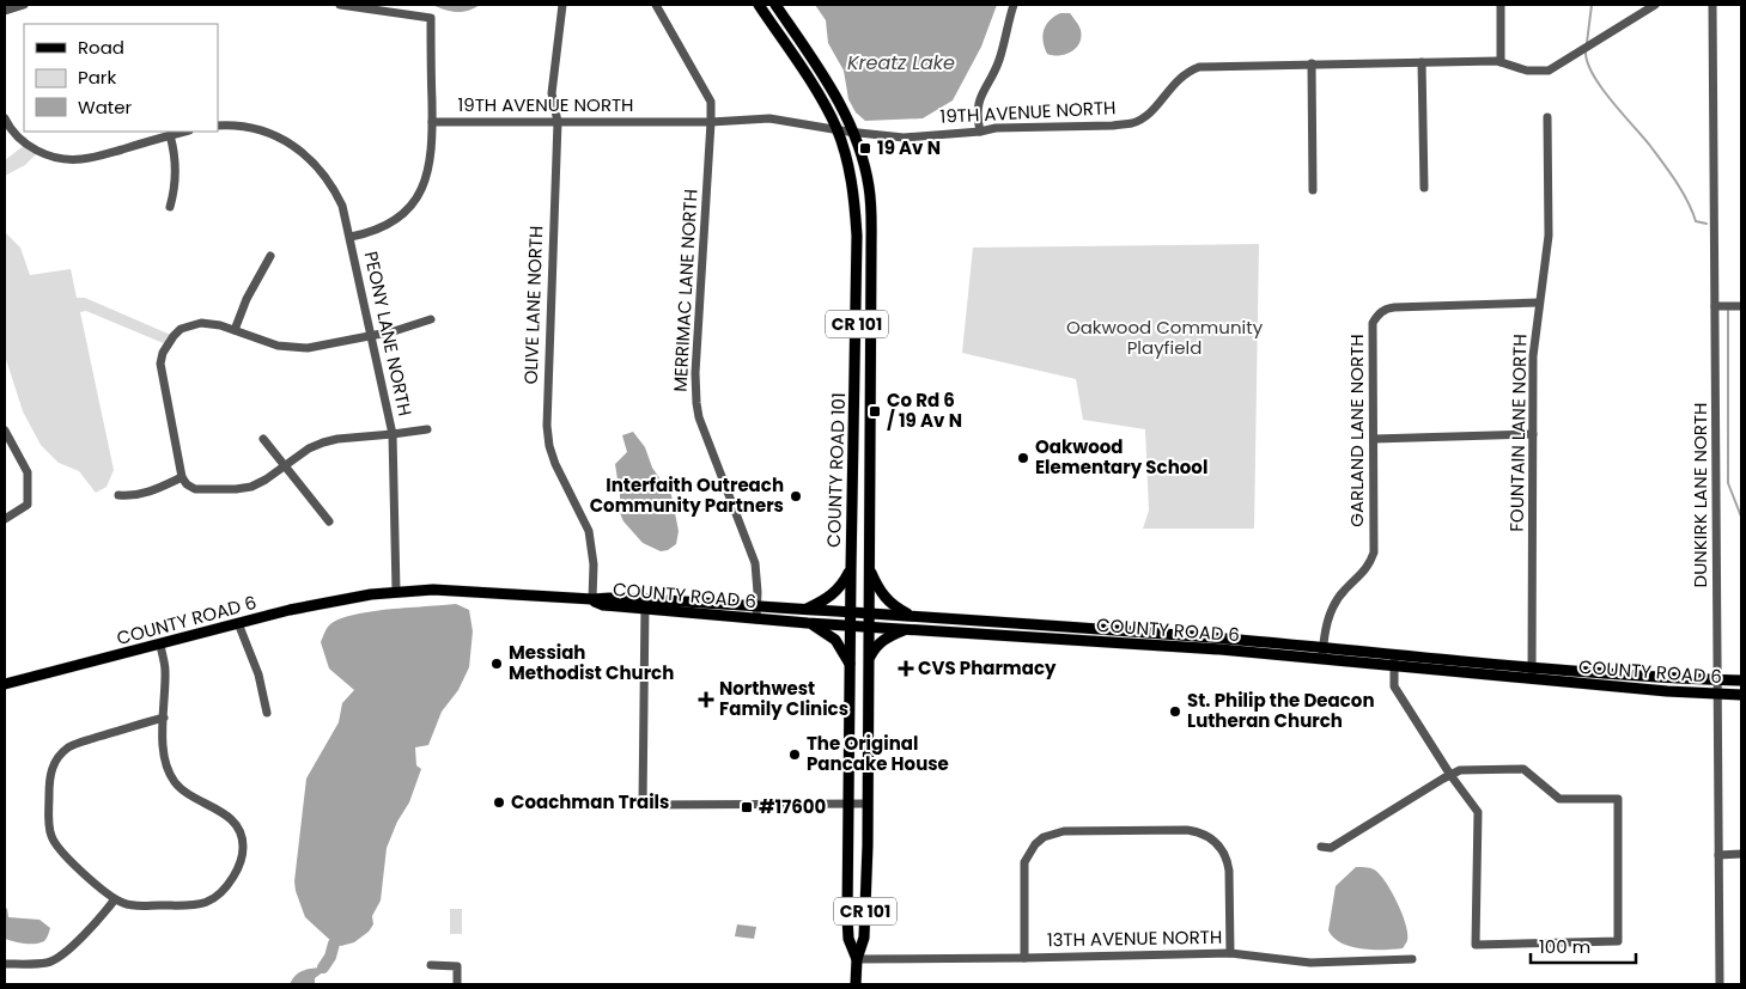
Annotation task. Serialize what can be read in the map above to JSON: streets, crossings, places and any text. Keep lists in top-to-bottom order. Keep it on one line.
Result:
{"streets":{"main road":["CR 101","COUNTY ROAD 101","COUNTY ROAD 6"],"street":["19TH AVENUE NORTH","MERRIMAC LANE NORTH","OLIVE LANE NORTH","PEONY LANE NORTH","GARLAND LANE NORTH","FOUNTAIN LANE NORTH","DUNKIRK LANE NORTH","13TH AVENUE NORTH"]},"crossings":[["19TH AVENUE NORTH","MERRIMAC LANE NORTH"],["19TH AVENUE NORTH","OLIVE LANE NORTH"],["19TH AVENUE NORTH","PEONY LANE NORTH"],["19TH AVENUE NORTH","COUNTY ROAD 101"],["MERRIMAC LANE NORTH","COUNTY ROAD 6"],["OLIVE LANE NORTH","COUNTY ROAD 6"],["PEONY LANE NORTH","COUNTY ROAD 6"],["GARLAND LANE NORTH","FOUNTAIN LANE NORTH"],["GARLAND LANE NORTH","COUNTY ROAD 6"],["FOUNTAIN LANE NORTH","COUNTY ROAD 6"],["COUNTY ROAD 101","COUNTY ROAD 6"],["COUNTY ROAD 101","13TH AVENUE NORTH"],["DUNKIRK LANE NORTH","COUNTY ROAD 6"]],"water":["Kreatz Lake"],"parks":["Oakwood Community Playfield"],"places":{"transit":["19 Av N","Co Rd 6 / 19 Av N","#17600"],"other":["Oakwood Elementary School","Interfaith Outreach Community Partners","Messiah Methodist Church","St. Philip the Deacon Lutheran Church","The Original Pancake House","Coachman Trails"],"health":["CVS Pharmacy","Northwest Family Clinics"]},"legend":["Road","Park","Water"],"scale_bar":"100 m"}
